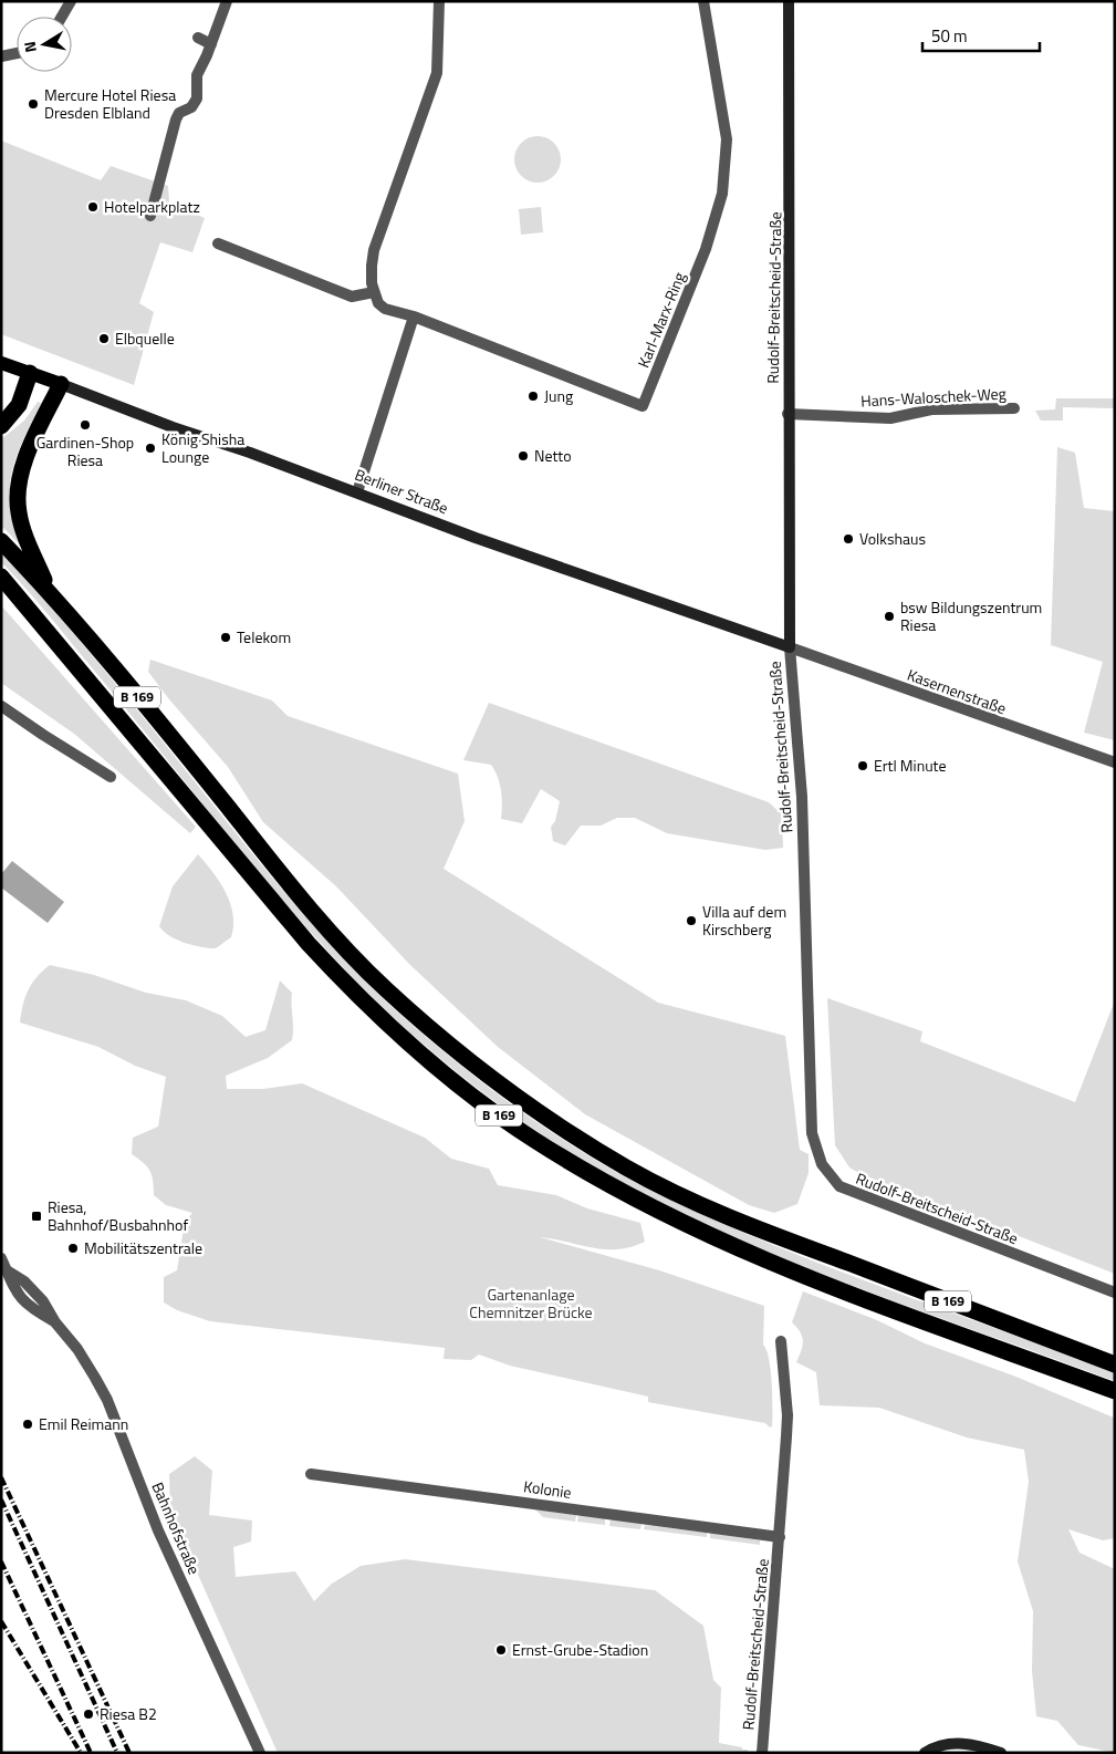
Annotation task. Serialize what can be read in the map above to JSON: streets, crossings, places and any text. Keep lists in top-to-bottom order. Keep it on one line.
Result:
{"streets":{"highway":["B 169"],"main road":["Rudolf-Breitscheid-Straße","Berliner Straße"],"street":["Karl-Marx-Ring","Hans-Waloschek-Weg","Kasernenstraße","Kolonie","Bahnhofstraße"]},"crossings":[["Rudolf-Breitscheid-Straße","Hans-Waloschek-Weg"],["Rudolf-Breitscheid-Straße","Berliner Straße"],["Rudolf-Breitscheid-Straße","Kasernenstraße"],["Rudolf-Breitscheid-Straße","Kolonie"],["Berliner Straße","Kasernenstraße"]],"parks":["Gartenanlage Chemnitzer Brücke"],"places":{"other":["Mercure Hotel Riesa Dresden Elbland","Hotelparkplatz","Elbquelle","Jung","Gardinen-Shop Riesa","König Shisha Lounge","Netto","Volkshaus","bsw Bildungszentrum Riesa","Telekom","Ertl Minute","Villa auf dem Kirschberg","Mobilitätszentrale","Emil Reimann","Ernst-Grube-Stadion","Riesa B2"],"transit":["Riesa, Bahnhof/Busbahnhof"]},"scale_bar":"50 m","north":"left"}
